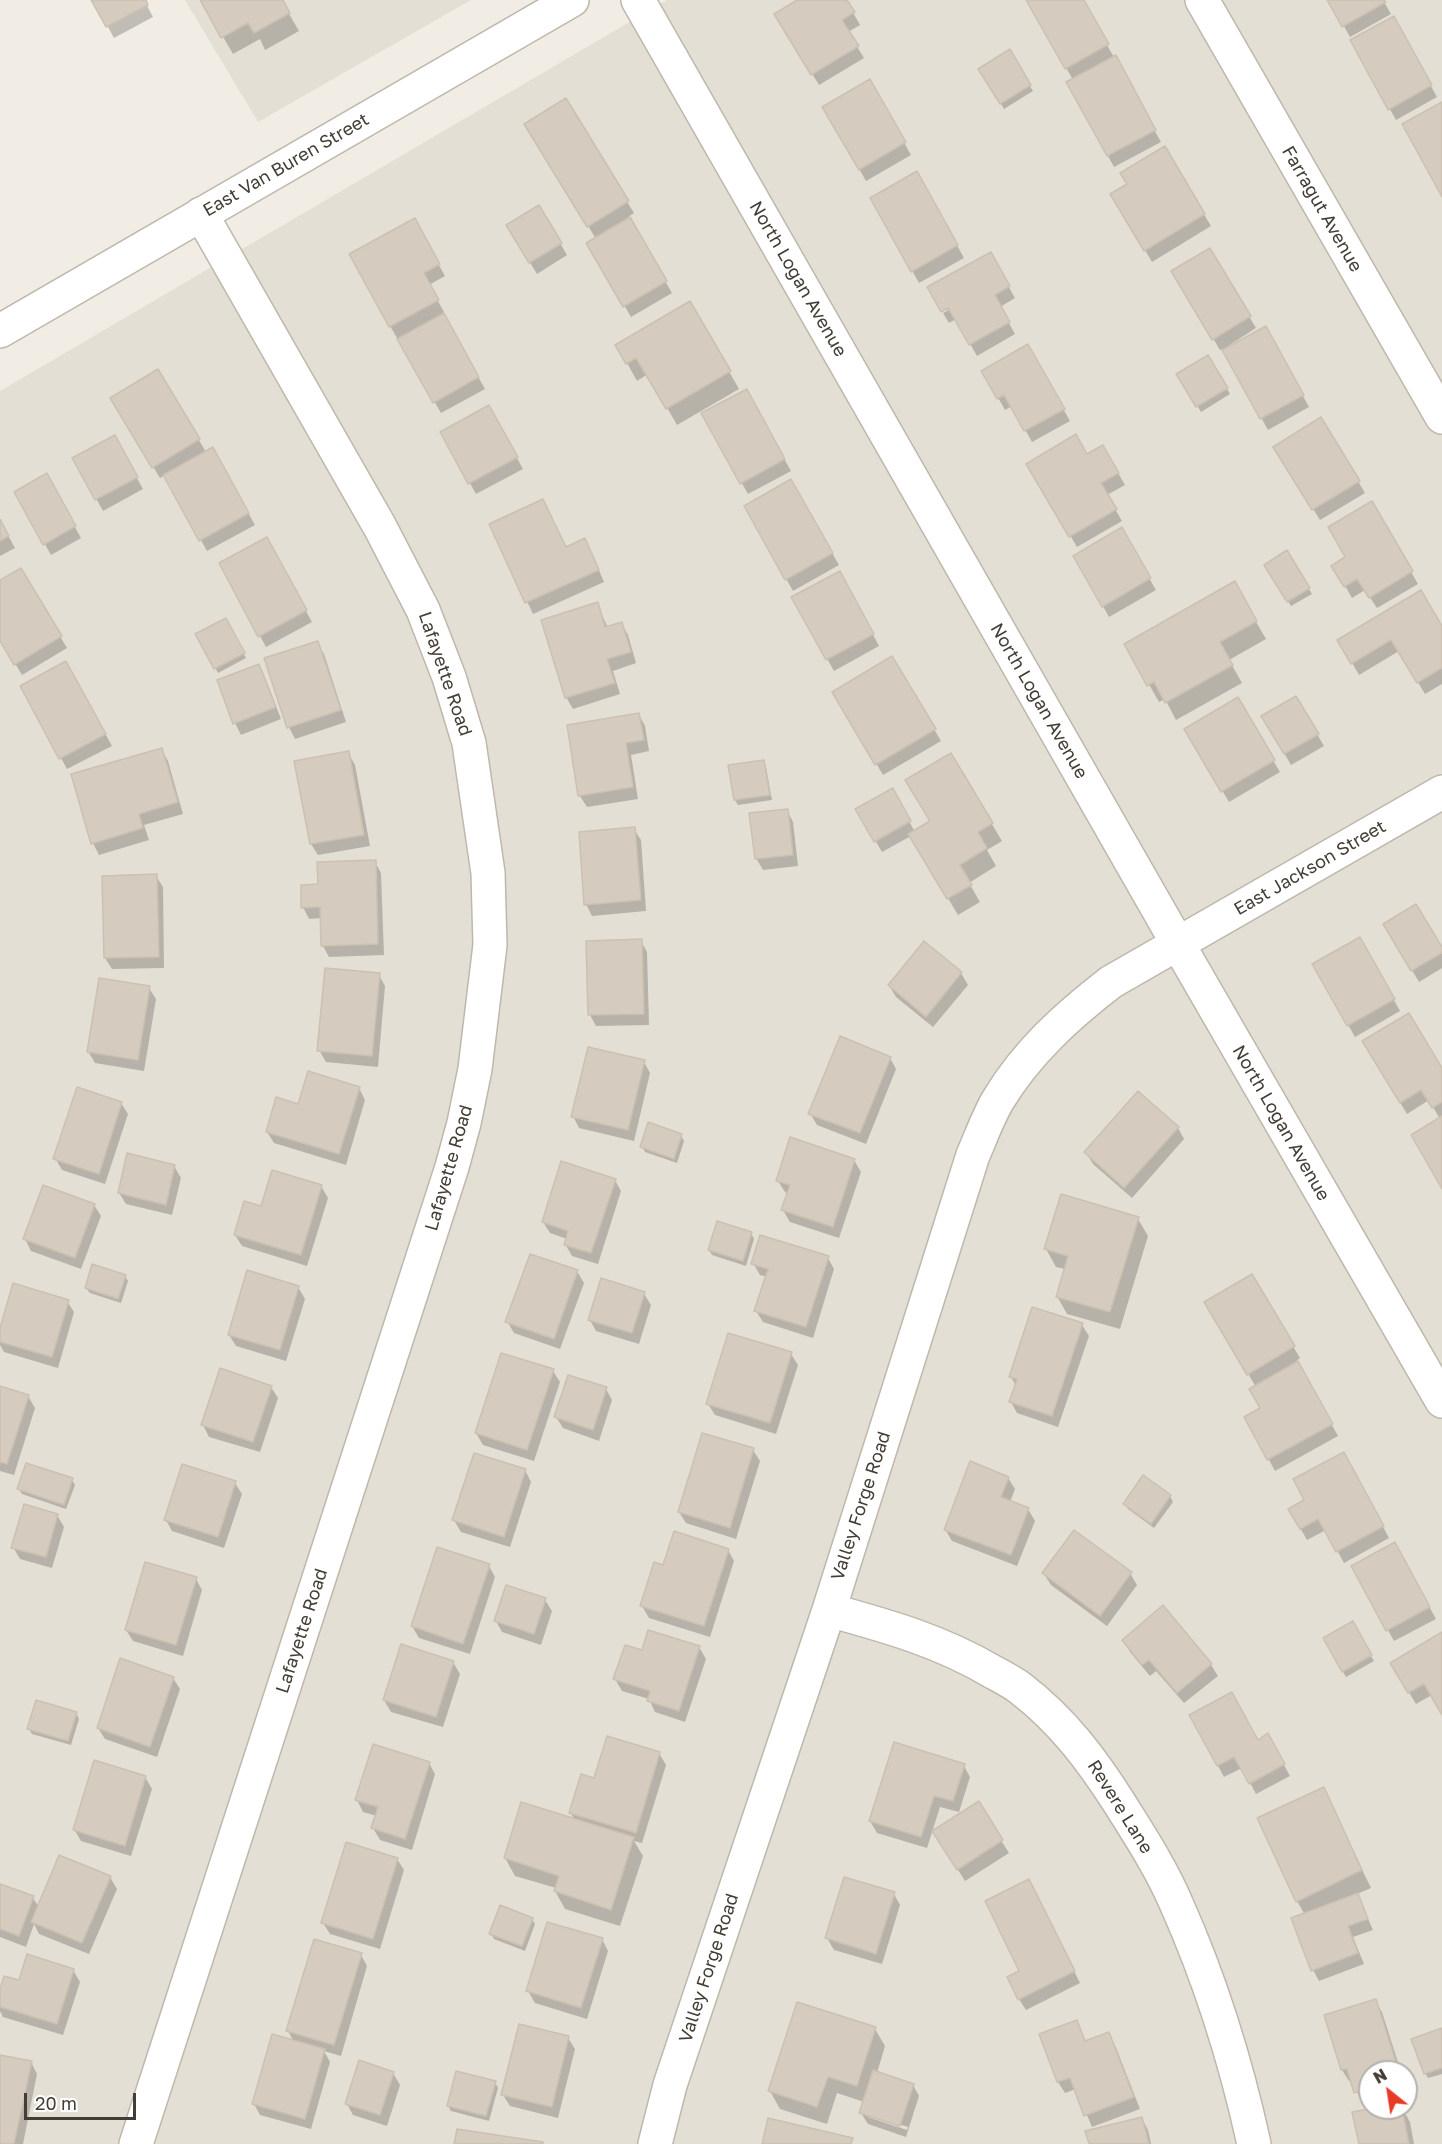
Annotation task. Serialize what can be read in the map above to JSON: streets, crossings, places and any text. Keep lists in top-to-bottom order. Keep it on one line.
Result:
{"streets":{"street":["East Van Buren Street","Farragut Avenue","North Logan Avenue","Lafayette Road","East Jackson Street","Valley Forge Road","Revere Lane"]},"crossings":[["East Van Buren Street","Lafayette Road"],["North Logan Avenue","East Jackson Street"],["North Logan Avenue","Valley Forge Road"],["East Jackson Street","Valley Forge Road"],["Valley Forge Road","Revere Lane"]],"scale_bar":"20 m","north":"top left"}
